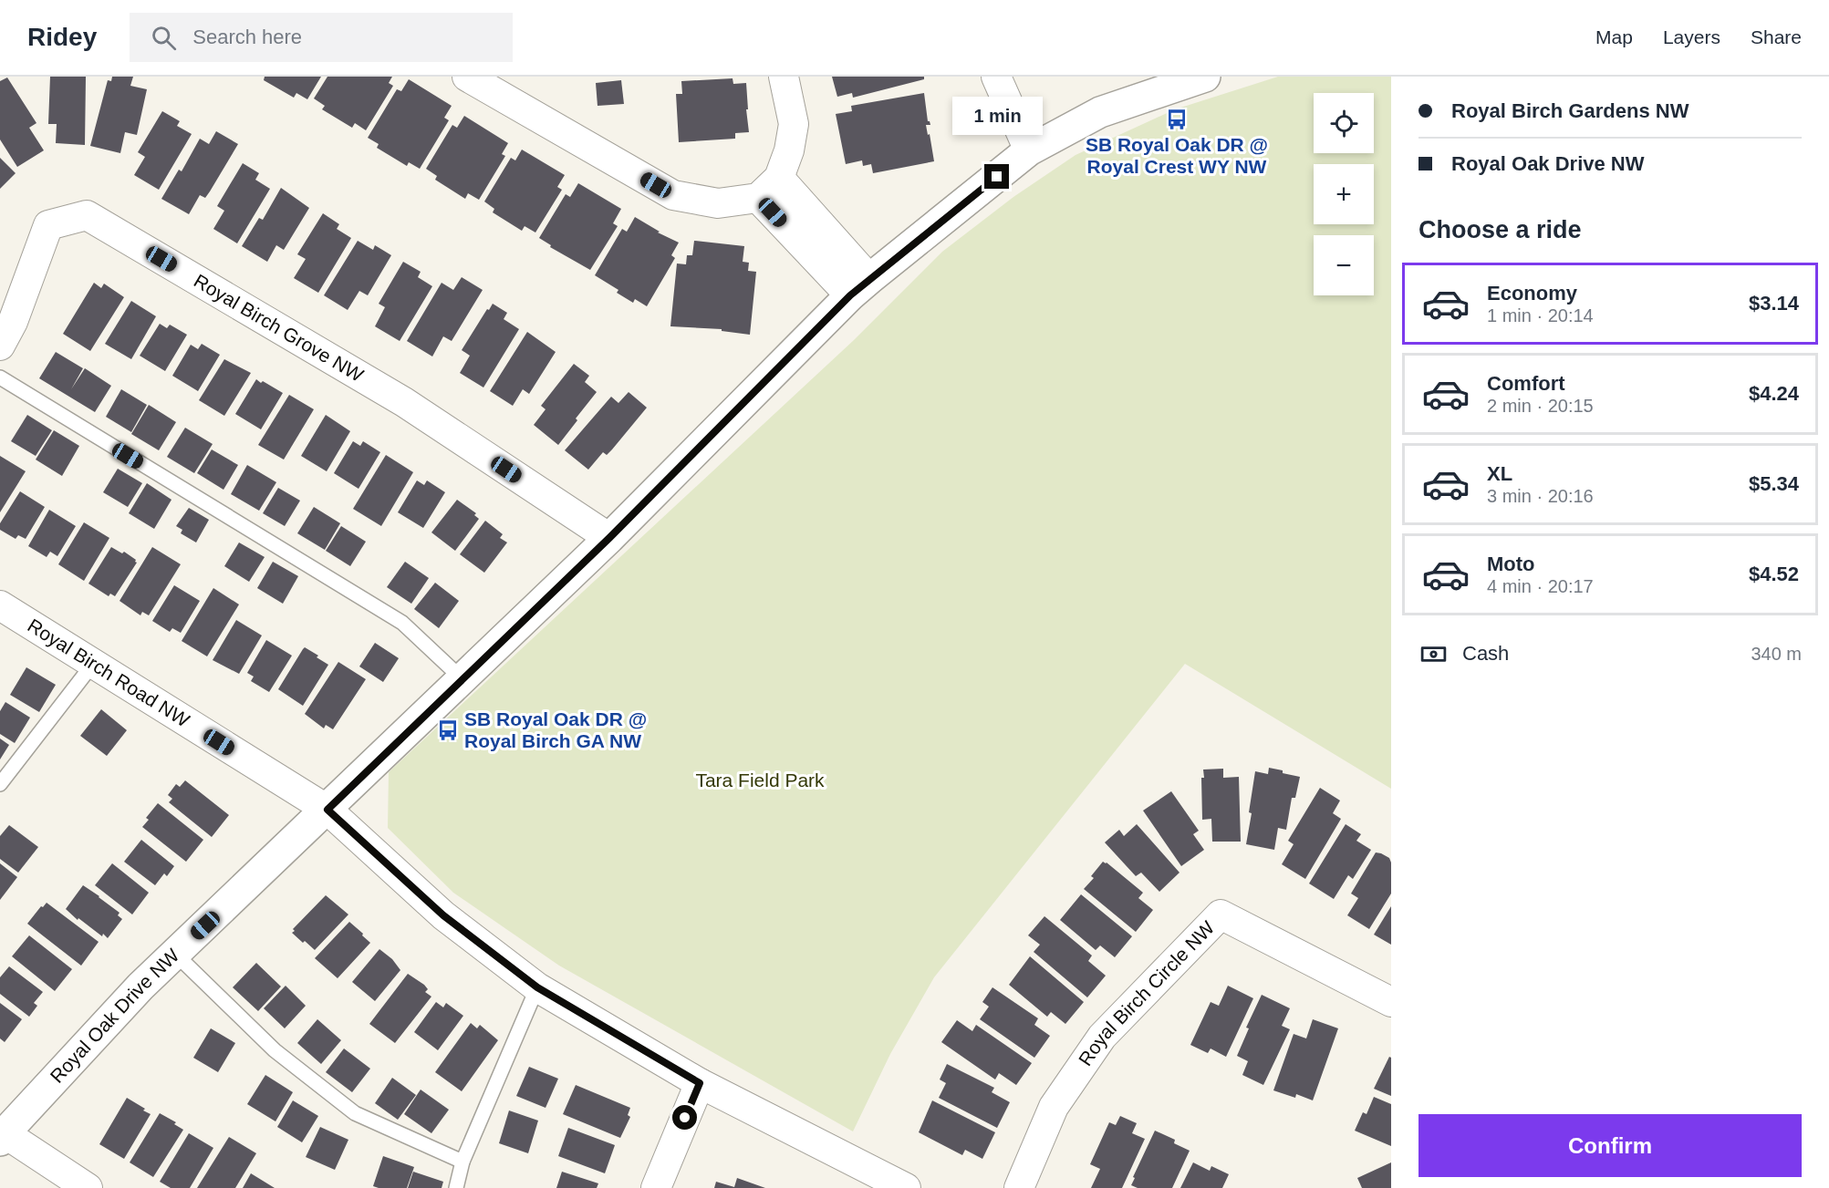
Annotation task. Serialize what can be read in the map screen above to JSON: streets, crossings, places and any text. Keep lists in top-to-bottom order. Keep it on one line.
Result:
{"streets":{"street":["Royal Birch Grove NW","Royal Birch Road NW","Royal Birch Circle NW","Royal Oak Drive NW"]},"crossings":[["Royal Birch Grove NW","Royal Oak Drive NW"],["Royal Birch Road NW","Royal Oak Drive NW"]],"parks":["Tara Field Park"],"places":{"bus stop":["SB Royal Oak DR @ Royal Crest WY NW","SB Royal Oak DR @ Royal Birch GA NW"]},"page":{"header":"Ridey","search":"Search here","nav":["Map","Layers","Share"],"banner":["Royal Birch Gardens NW","Royal Oak Drive NW"],"map_buttons":["+","−"],"bubble":"1 min","heading":"Choose a ride","list":[{"name":"Economy","note":"1 min · 20:14","value":"$3.14"},{"name":"Comfort","note":"2 min · 20:15","value":"$4.24"},{"name":"XL","note":"3 min · 20:16","value":"$5.34"},{"name":"Moto","note":"4 min · 20:17","value":"$4.52"}],"pay":["Cash","340 m"],"buttons":"Confirm"}}
